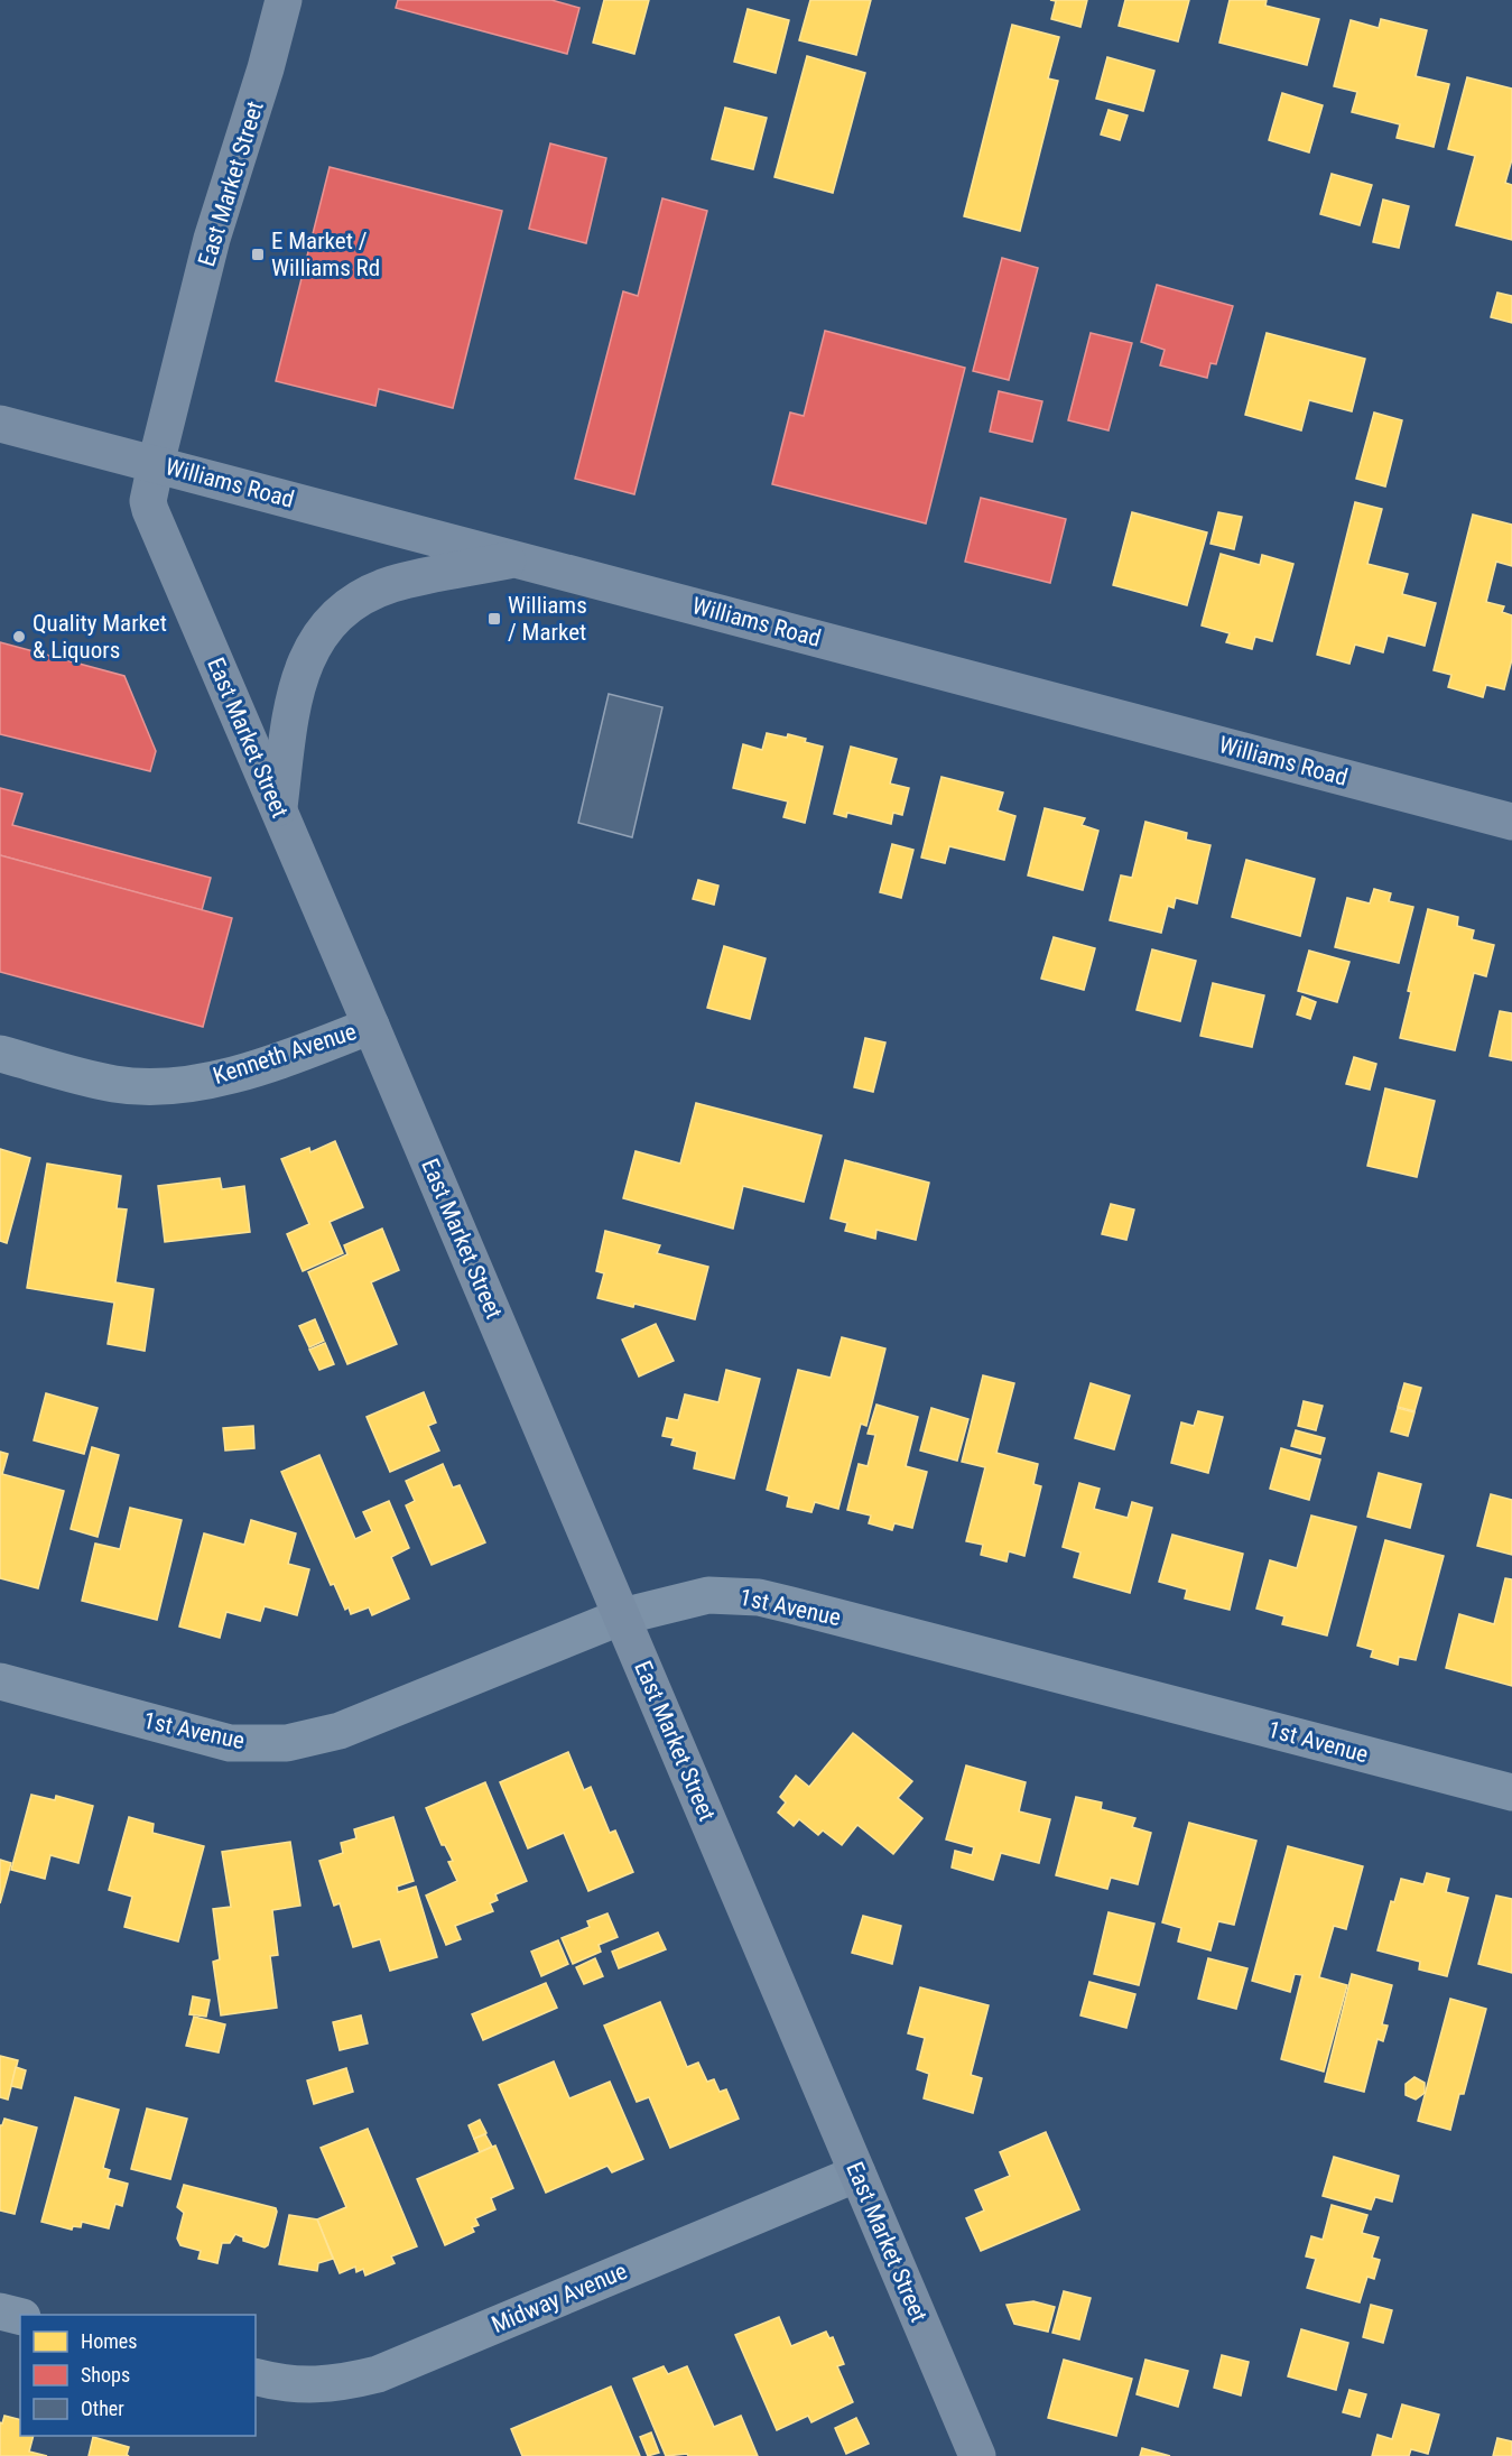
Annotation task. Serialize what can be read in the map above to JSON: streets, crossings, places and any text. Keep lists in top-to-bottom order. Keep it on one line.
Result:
{"streets":{"main road":["East Market Street","Williams Road"],"street":["Kenneth Avenue","1st Avenue","Midway Avenue"]},"crossings":[["East Market Street","Williams Road"],["East Market Street","Kenneth Avenue"],["East Market Street","1st Avenue"],["East Market Street","Midway Avenue"]],"places":{"transit":["E Market / Williams Rd","Williams / Market"],"other":["Quality Market & Liquors"]},"legend":["Homes","Shops","Other"]}
